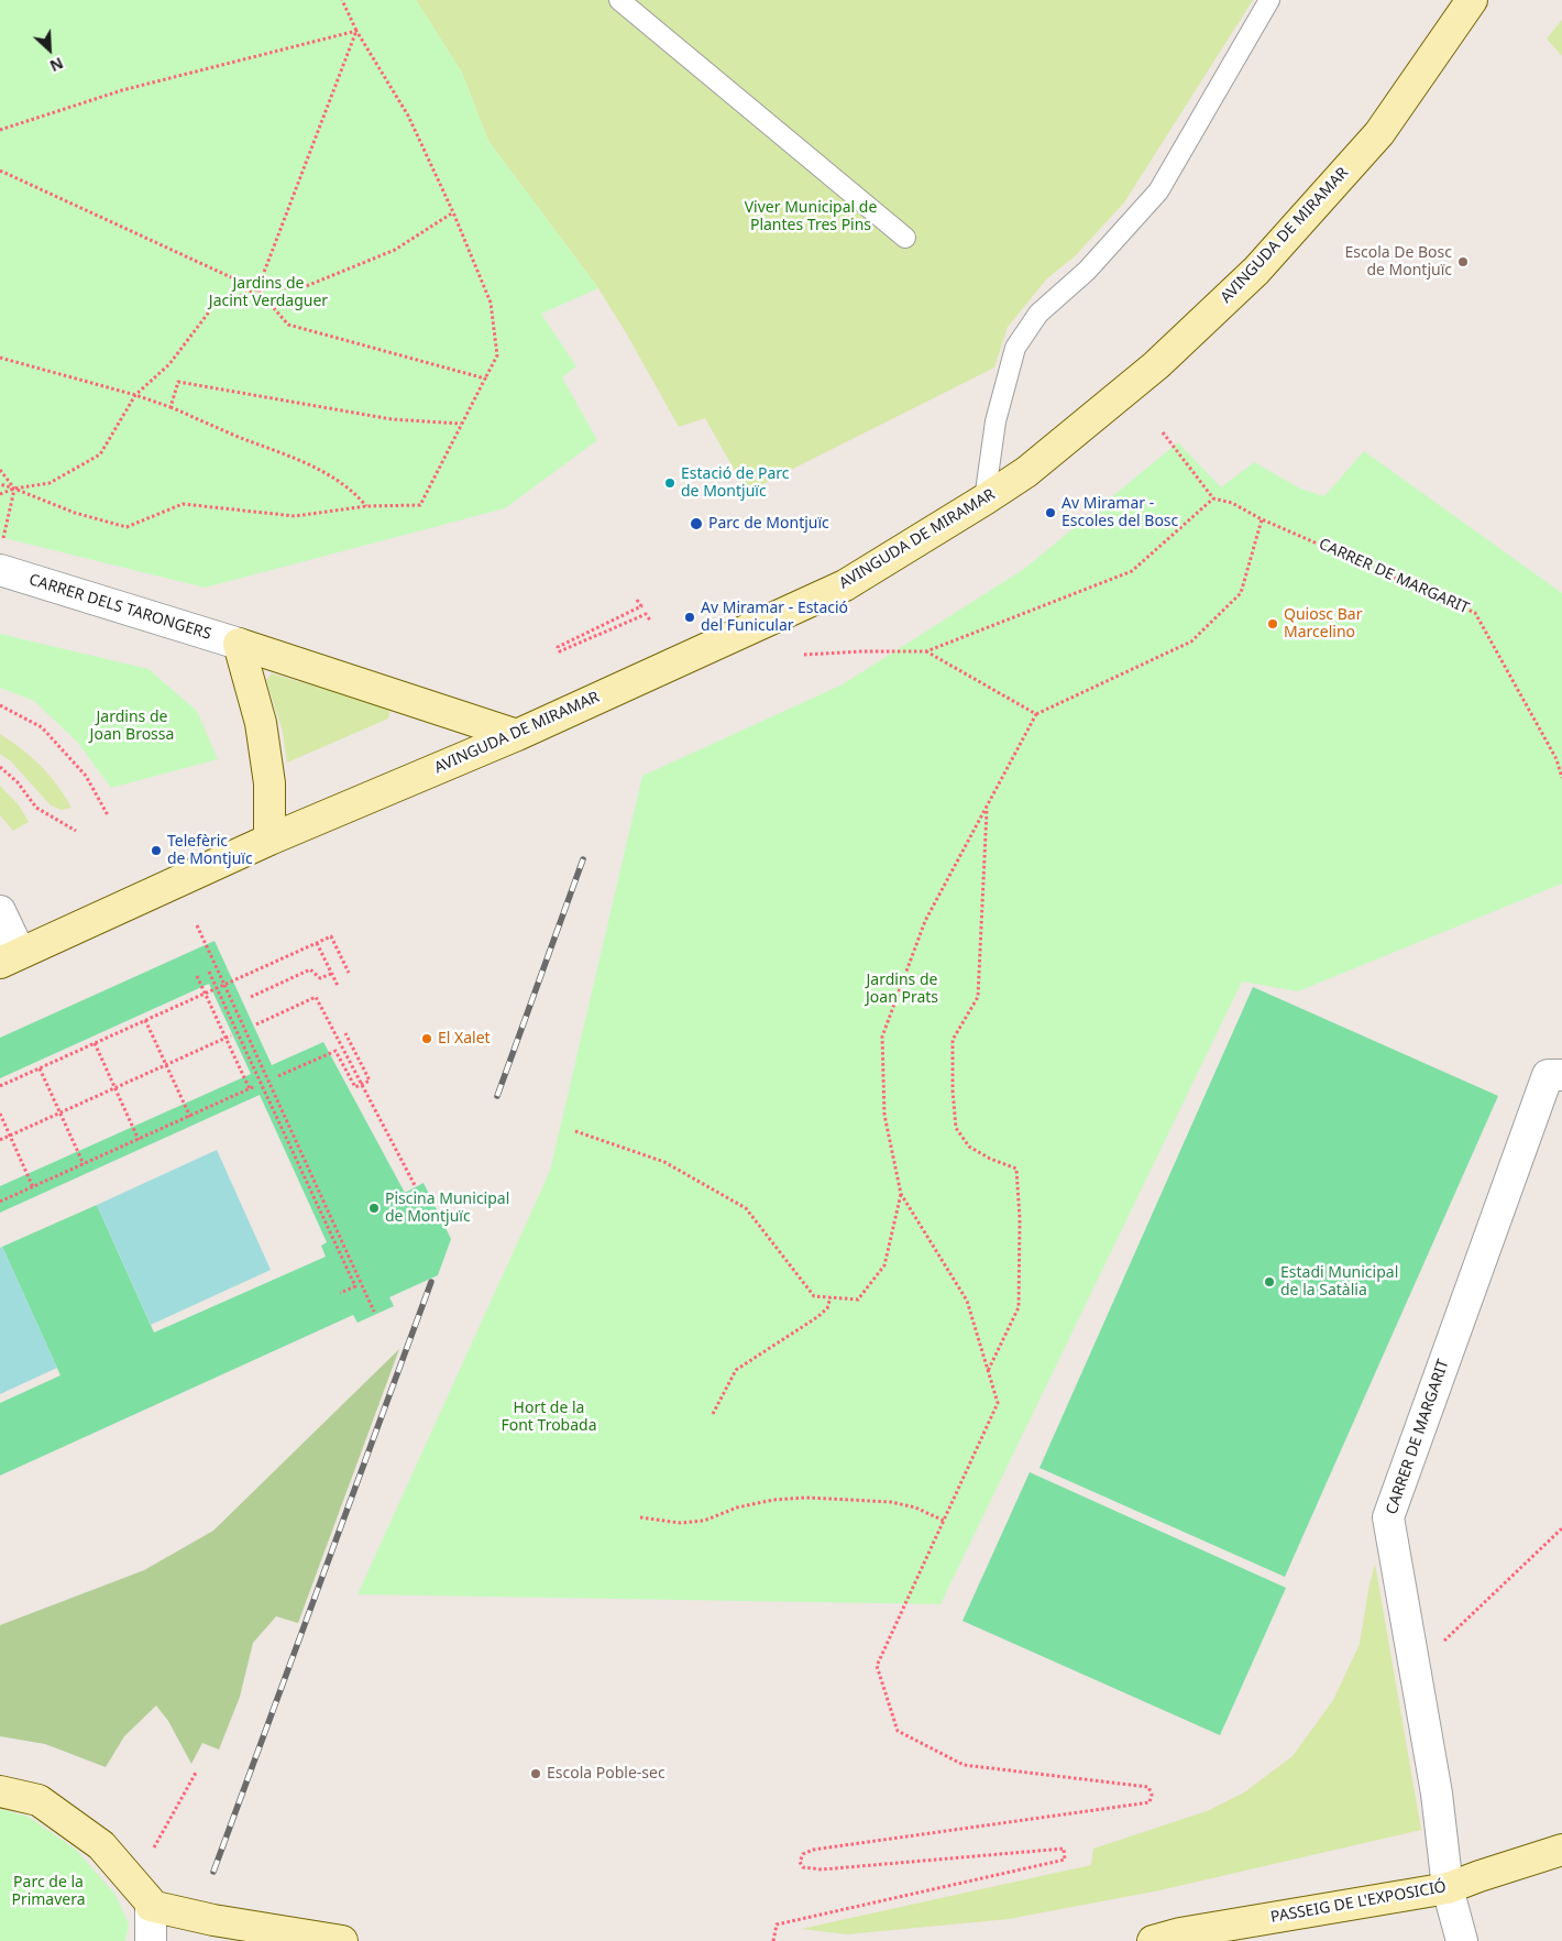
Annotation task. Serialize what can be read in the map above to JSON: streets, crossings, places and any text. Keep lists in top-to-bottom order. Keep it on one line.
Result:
{"streets":{"street":["AVINGUDA DE MIRAMAR","CARRER DE MARGARIT","CARRER DELS TARONGERS","PASSEIG DE L'EXPOSICIÓ"]},"crossings":[["CARRER DE MARGARIT","PASSEIG DE L'EXPOSICIÓ"]],"parks":["Viver Municipal de Plantes Tres Pins","Jardins de Jacint Verdaguer","Jardins de Joan Brossa","Jardins de Joan Prats","Hort de la Font Trobada","Parc de la Primavera"],"places":["Escola De Bosc de Montjuïc","Estació de Parc de Montjuïc","Av Miramar - Escoles del Bosc","Parc de Montjuïc","Av Miramar - Estació del Funicular","Quiosc Bar Marcelino","Telefèric de Montjuïc","El Xalet","Piscina Municipal de Montjuïc","Estadi Municipal de la Satàlia","Escola Poble-sec"],"north":"bottom right"}
